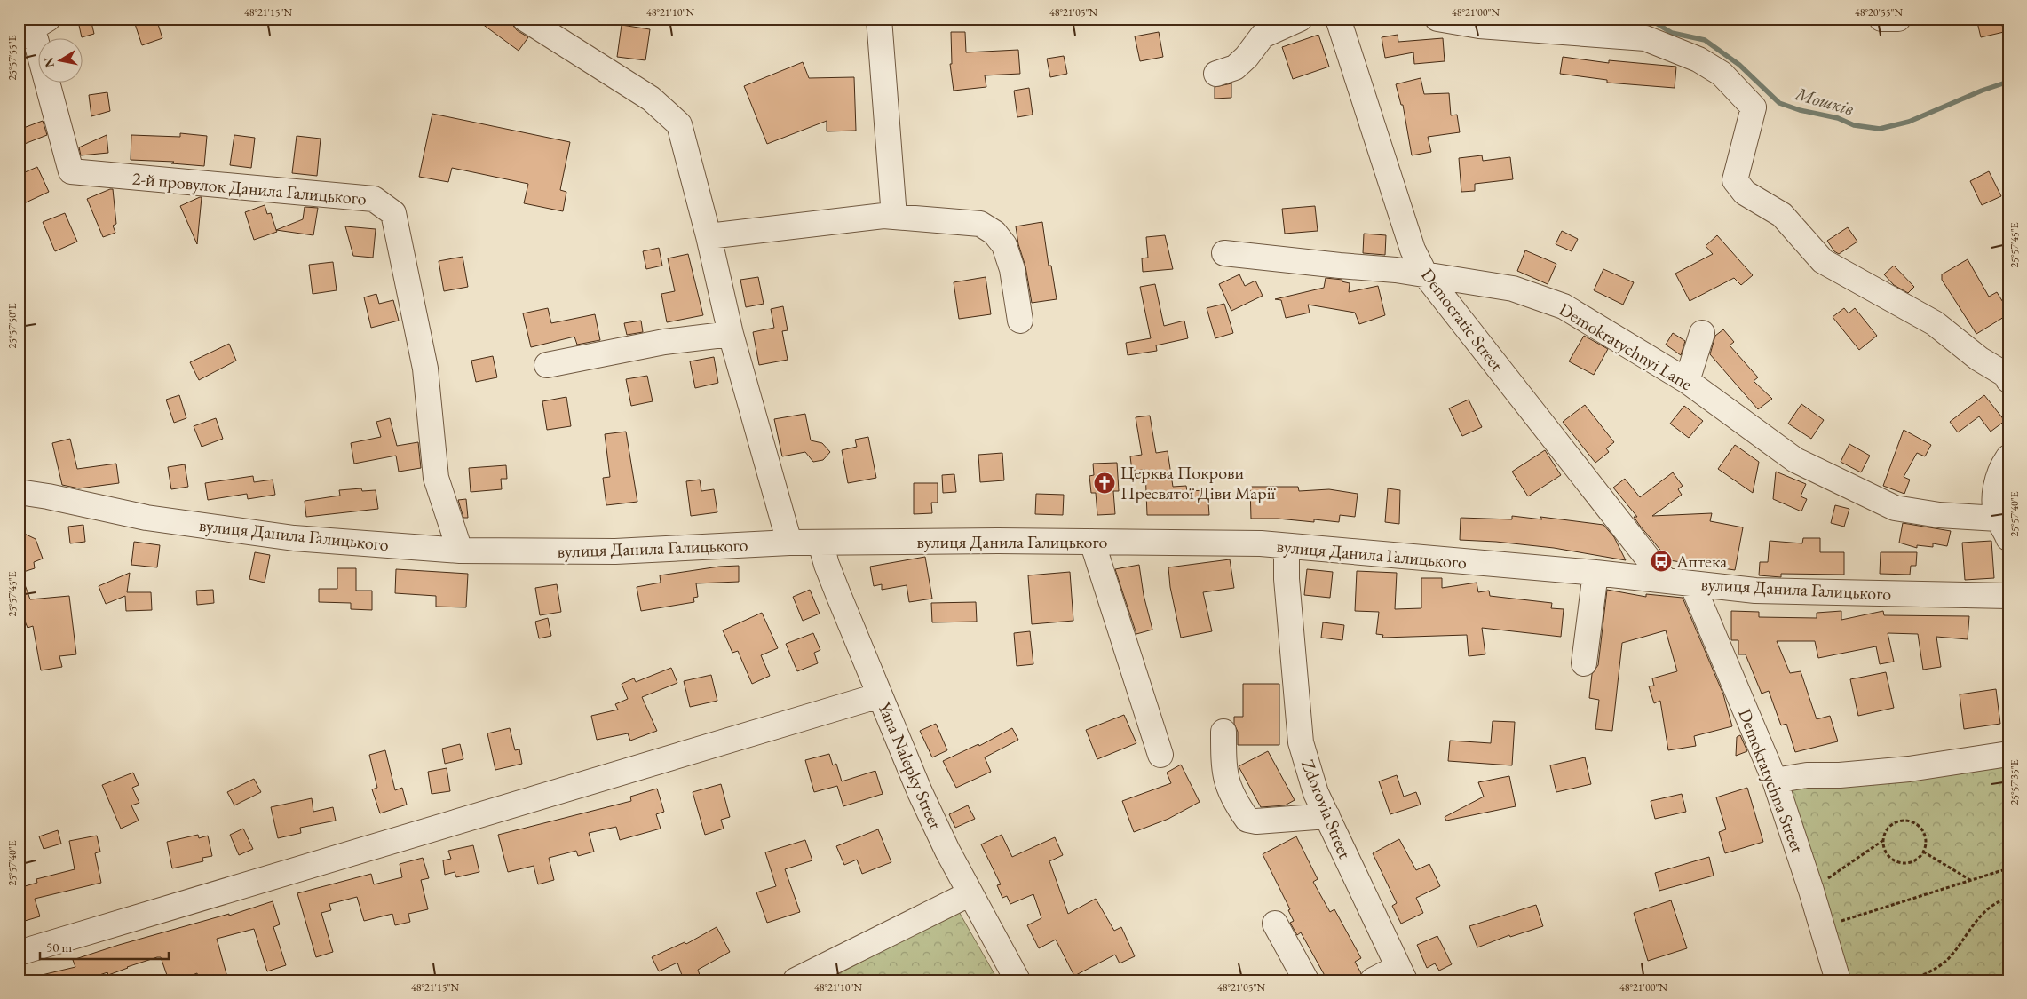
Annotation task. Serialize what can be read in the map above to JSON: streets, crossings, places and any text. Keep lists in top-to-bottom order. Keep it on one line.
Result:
{"streets":{"street":["2-й провулок Данила Галицького","Democratic Street","Demokratychnyi Lane","вулиця Данила Галицького","Yana Nalepky Street","Demokratychna Street","Zdorovia Street"]},"crossings":[["2-й провулок Данила Галицького","вулиця Данила Галицького"],["Democratic Street","Demokratychnyi Lane"],["Democratic Street","вулиця Данила Галицького"],["вулиця Данила Галицького","Yana Nalepky Street"],["вулиця Данила Галицького","Demokratychna Street"],["вулиця Данила Галицького","Zdorovia Street"]],"water":["Мошків"],"places":{"church":["Церква Покрови Пресвятої Діви Марії"],"bus stop":["Аптека"]},"scale_bar":"50 m","north":"left","coordinates":["48°21'15\"N","48°21'10\"N","48°21'05\"N","48°21'00\"N","48°20'55\"N","25°57'55\"E","25°57'45\"E","25°57'50\"E","25°57'40\"E","25°57'35\"E"]}
